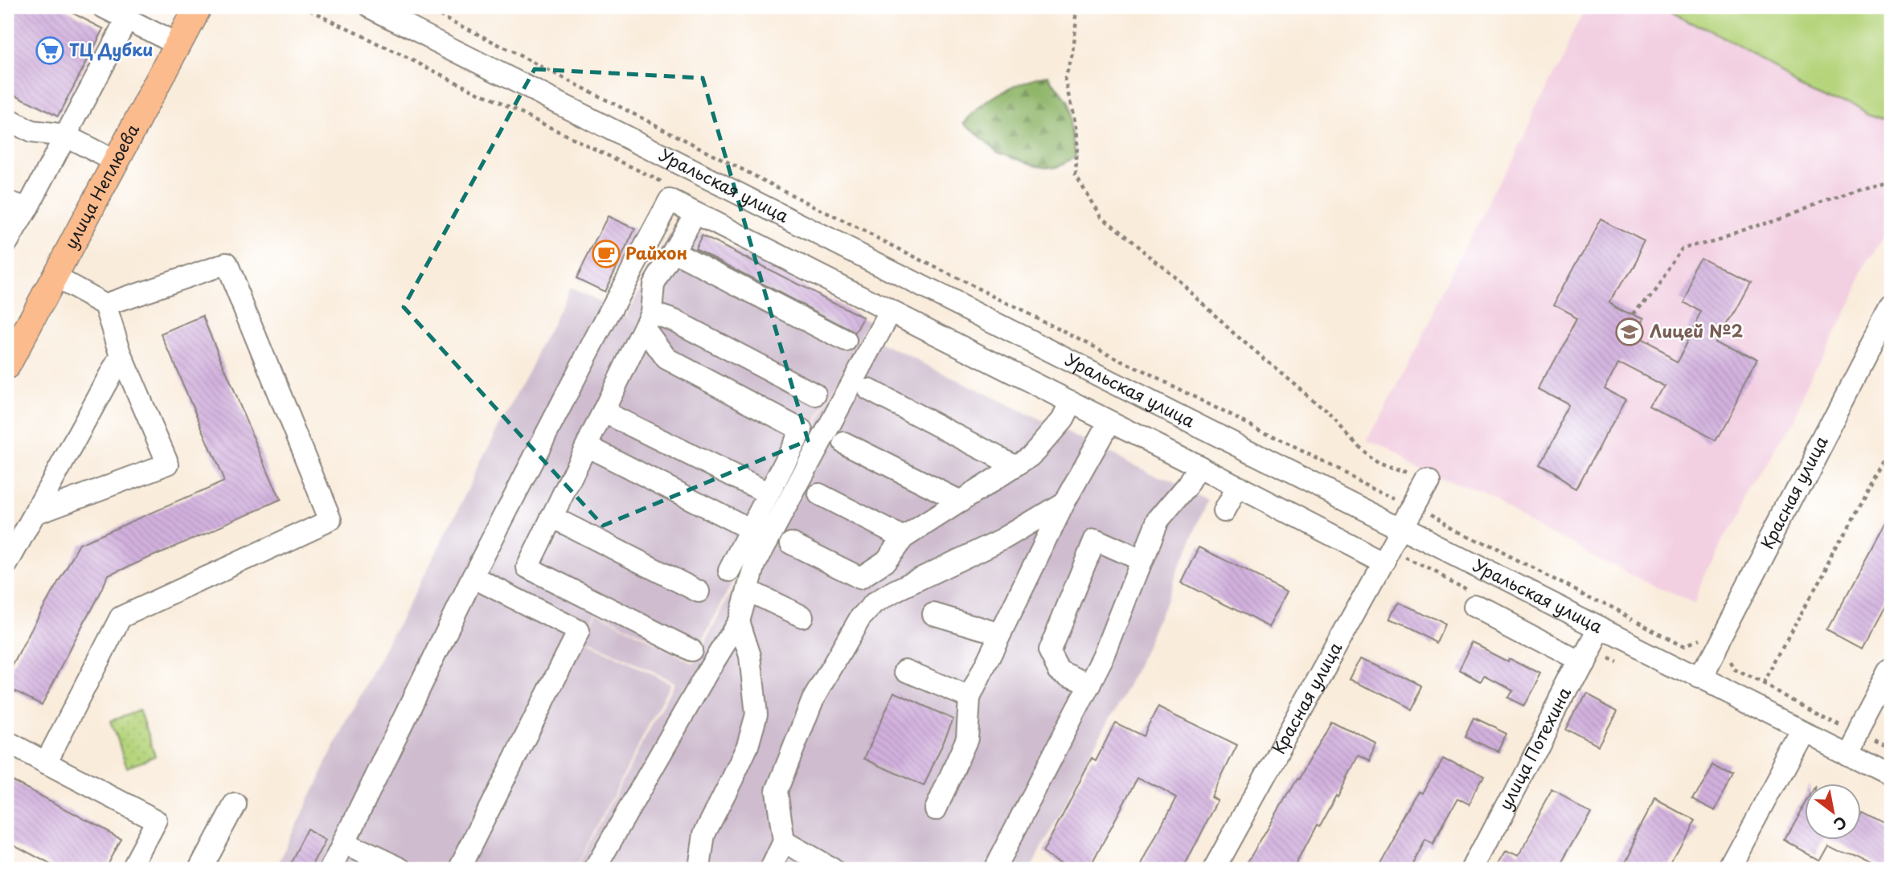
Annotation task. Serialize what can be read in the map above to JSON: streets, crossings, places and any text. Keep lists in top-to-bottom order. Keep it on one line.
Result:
{"streets":{"main road":["улица Неплюева"],"street":["Уральская улица","Красная улица","улица Потехина"]},"crossings":[["Уральская улица","Красная улица"],["Уральская улица","улица Потехина"]],"places":{"supermarket":["ТЦ Дубки"],"cafe":["Райхон"],"school or university":["Лицей №2"]},"north":"bottom right"}
